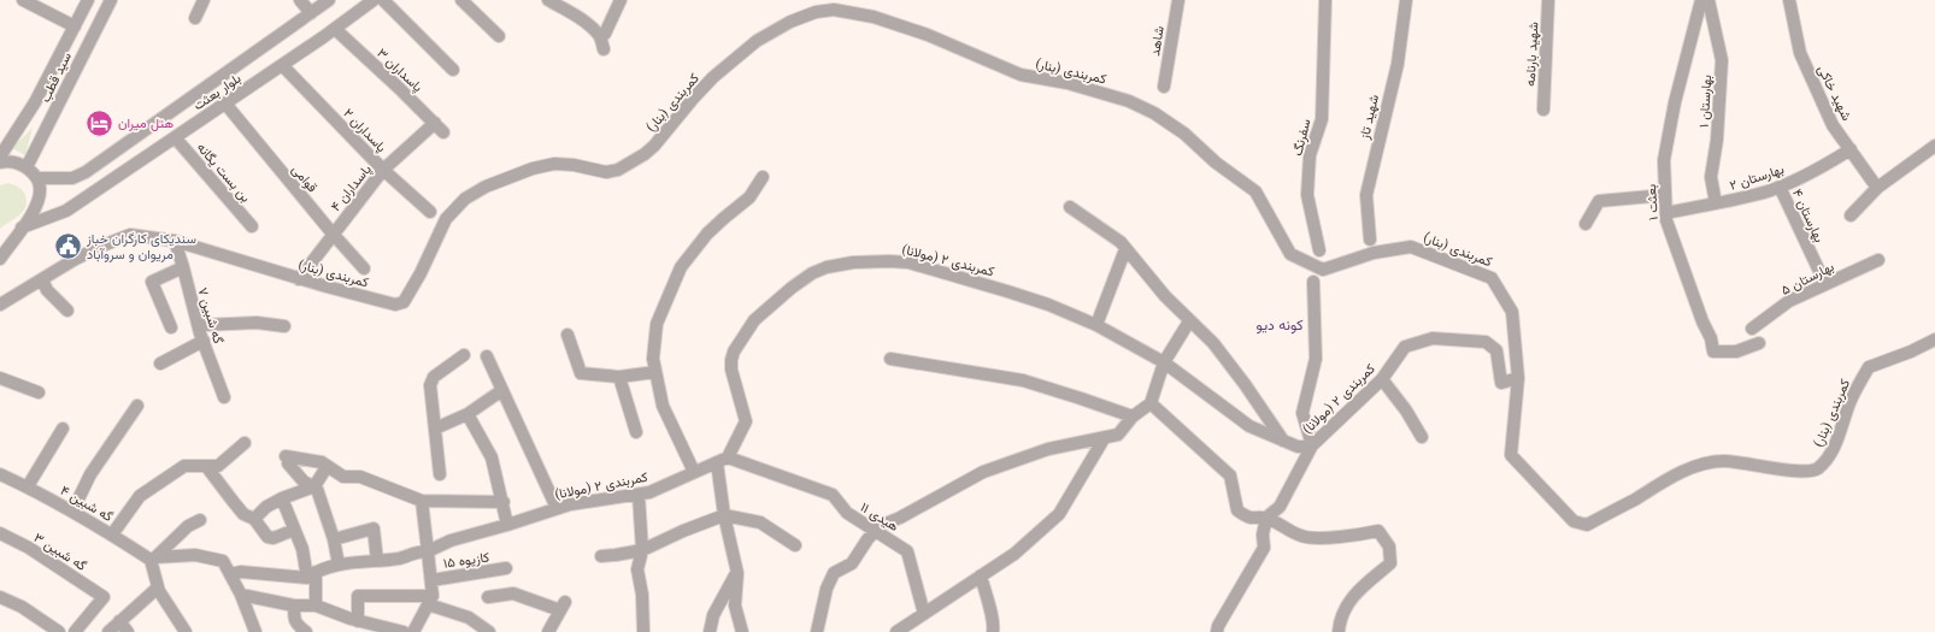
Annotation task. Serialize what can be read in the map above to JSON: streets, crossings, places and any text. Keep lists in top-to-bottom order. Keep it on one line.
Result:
{"streets":{"street":["شاهد","شهید بارنامه","پاسداران ۳","کمربندی (بنار)","سید قطب","بلوار بعثت","شهید خاکی","بهارستان ۱","شهید تاز","پاسداران ۲","سفرنگ","بن بست یگانه","بهارستان ۲","قوامی","پاسداران ۴","بعثت ۱","بهارستان ۴","کمربندی ۲ (مولانا)","بهارستان ۵","گه شبین ۷","گه شبین ۴","هیدی ۱۱","گه شبین ۳","کازیوه ۱۵"]},"crossings":[["پاسداران ۳","بلوار بعثت"],["پاسداران ۳","پاسداران ۴"],["کمربندی (بنار)","پاسداران ۴"],["کمربندی (بنار)","کمربندی ۲ (مولانا)"],["کمربندی (بنار)","گه شبین ۷"],["بلوار بعثت","پاسداران ۲"],["بلوار بعثت","بن بست یگانه"],["بلوار بعثت","قوامی"],["شهید خاکی","بهارستان ۲"],["بهارستان ۱","بهارستان ۲"],["پاسداران ۲","پاسداران ۴"],["بهارستان ۲","بعثت ۱"],["بهارستان ۲","بهارستان ۴"],["قوامی","پاسداران ۴"],["بهارستان ۴","بهارستان ۵"],["کمربندی ۲ (مولانا)","هیدی ۱۱"]],"districts":["کونه دیو"],"places":{"hotel":["هتل میران"],"public building":["سندیکای کارگران خباز مریوان و سروآباد"]}}
